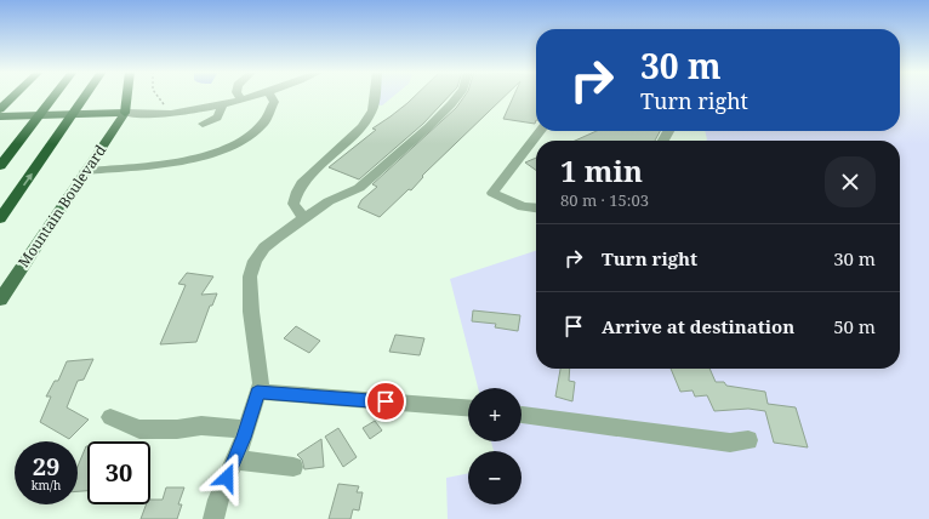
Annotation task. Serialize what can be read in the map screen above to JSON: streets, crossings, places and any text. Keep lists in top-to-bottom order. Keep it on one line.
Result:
{"streets":{"main road":["Mountain Boulevard"]},"page":{"turn":["30 m","Turn right"],"heading":["1 min","80 m · 15:03"],"list":[{"name":"Turn right","value":"30 m"},{"name":"Arrive at destination","value":"50 m"}],"map_buttons":["+","−"],"speed":"29 km/h","limit":"30"}}
